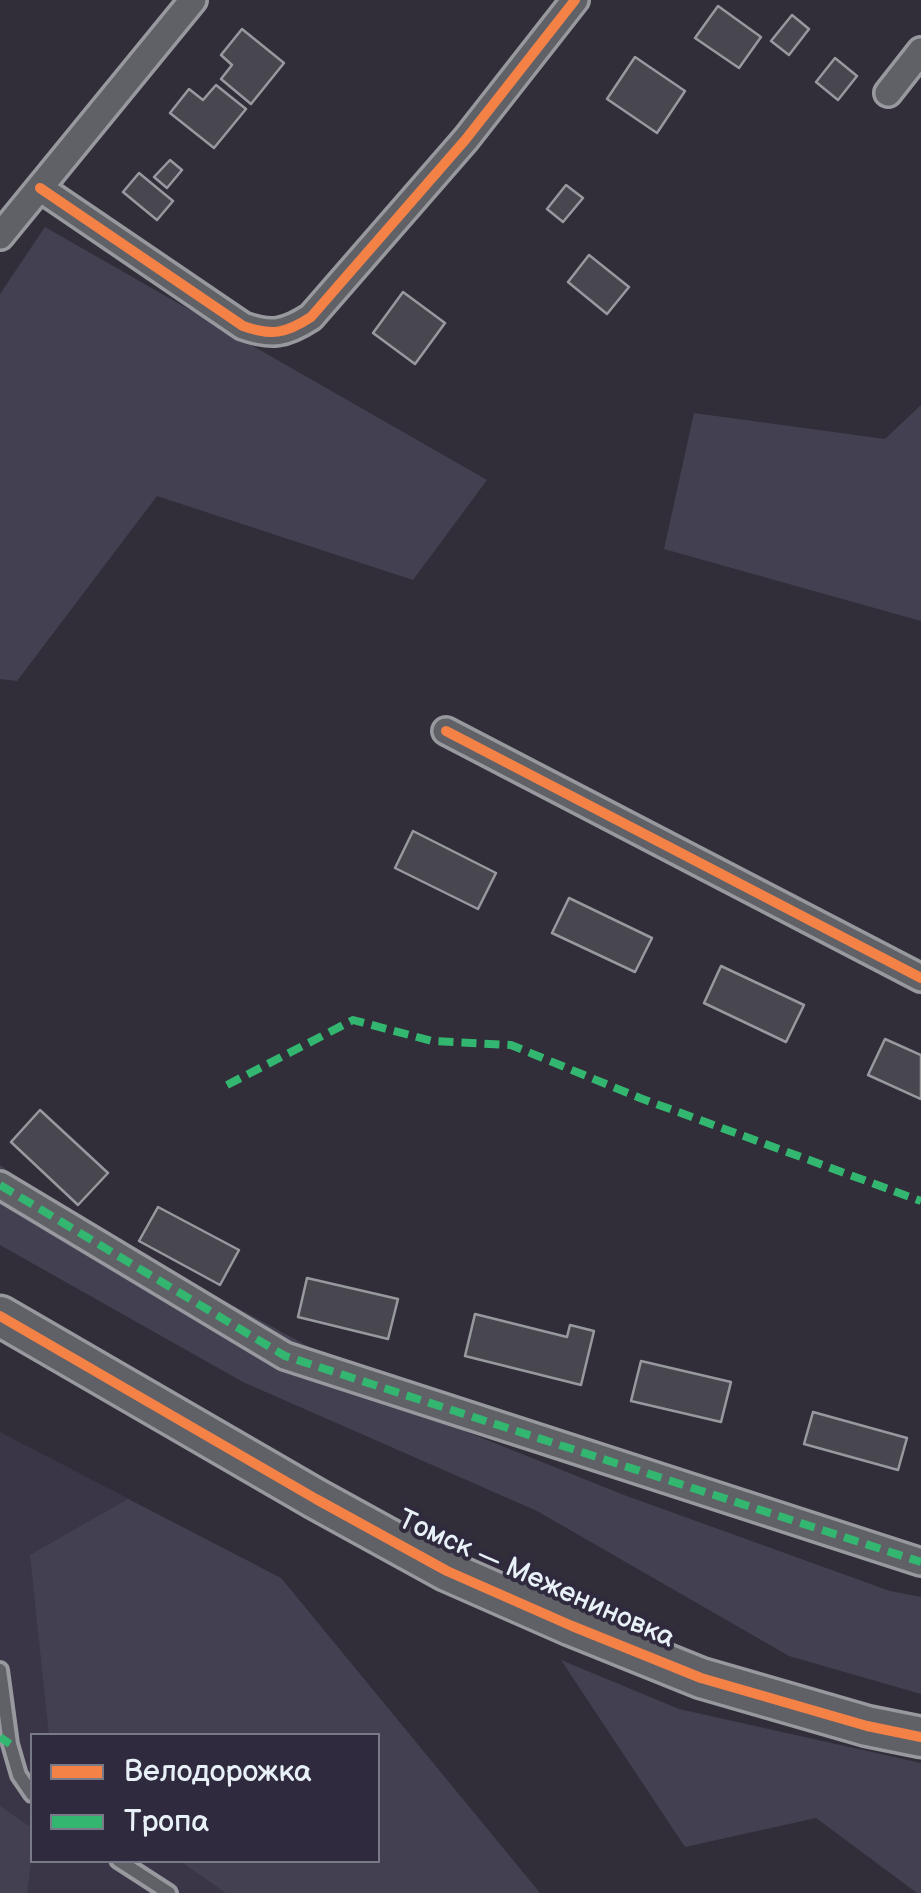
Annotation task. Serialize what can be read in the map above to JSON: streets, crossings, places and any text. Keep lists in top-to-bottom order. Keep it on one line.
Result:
{"streets":{"street":["Томск — Межениновка"]},"legend":["Велодорожка","Тропа"]}
